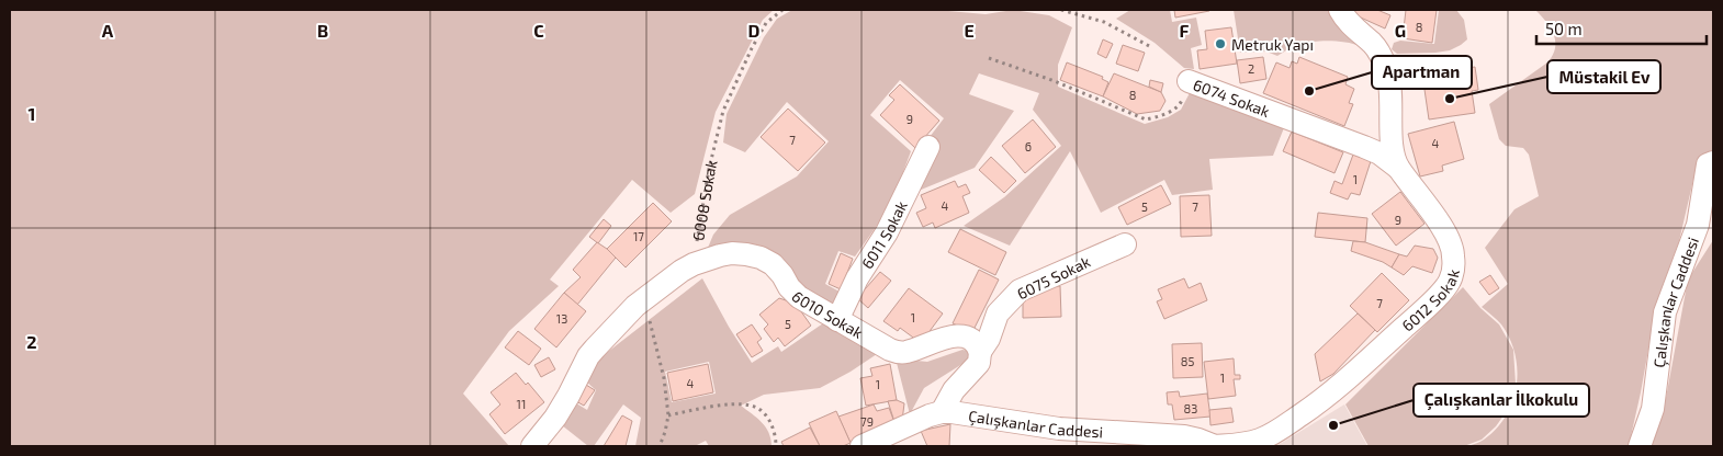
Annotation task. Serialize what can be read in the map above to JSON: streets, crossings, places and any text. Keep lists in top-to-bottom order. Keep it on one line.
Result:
{"streets":{"street":["6074 Sokak","6011 Sokak","6075 Sokak","6012 Sokak","Çalışkanlar Caddesi","6010 Sokak"],"path":["6008 Sokak"]},"crossings":[["6074 Sokak","6012 Sokak"],["6008 Sokak","6010 Sokak"],["6011 Sokak","6010 Sokak"],["6075 Sokak","Çalışkanlar Caddesi"],["6075 Sokak","6010 Sokak"],["6012 Sokak","Çalışkanlar Caddesi"]],"places":["Metruk Yapı","Apartman","Müstakil Ev","Çalışkanlar İlkokulu"],"house_numbers":["8","2","8","9","7","4","6","1","4","5","7","9","17","7","1","13","5","85","1","4","1","11","83","79"],"scale_bar":"50 m","grid":{"columns":["A","B","C","D","E","F","G"],"rows":["1","2"]}}
